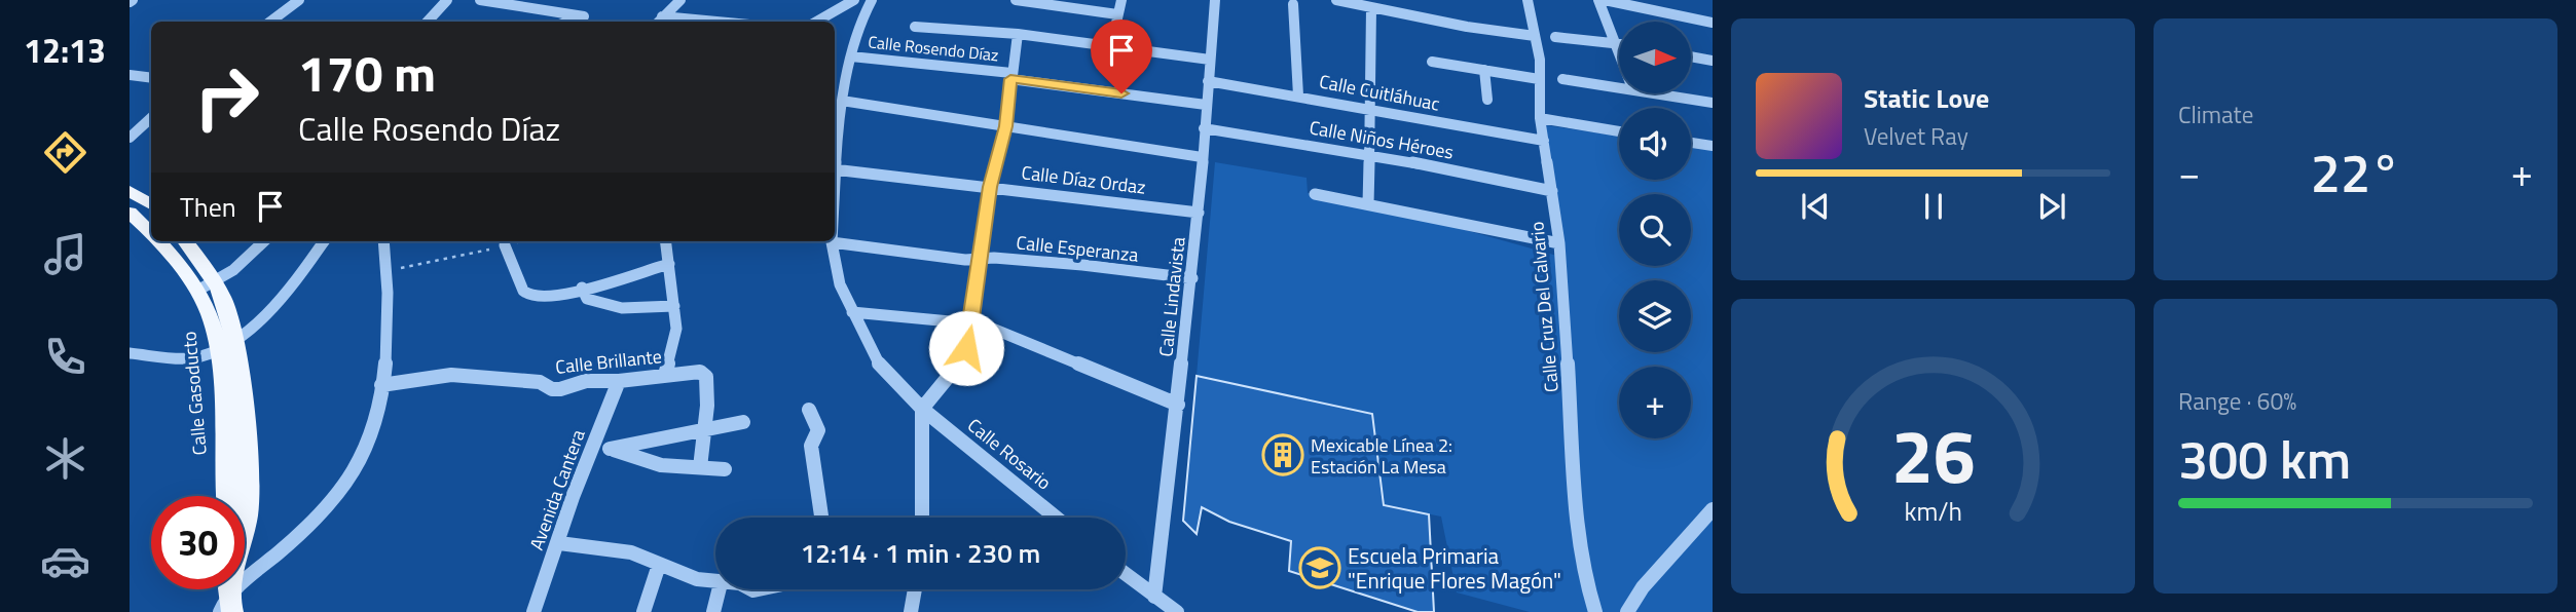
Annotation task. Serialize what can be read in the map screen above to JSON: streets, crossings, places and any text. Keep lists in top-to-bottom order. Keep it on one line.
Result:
{"streets":{"main road":["Calle Gasoducto"],"street":["Calle Rosendo Díaz","Calle Cuitláhuac","Calle Niños Héroes","Calle Díaz Ordaz","Calle Esperanza","Calle Lindavista","Calle Cruz Del Calvario","Calle Brillante","Calle Rosario","Avenida Cantera"]},"crossings":[["Calle Rosendo Díaz","Calle Lindavista"],["Calle Rosendo Díaz","Calle Rosario"],["Calle Cuitláhuac","Calle Lindavista"],["Calle Cuitláhuac","Calle Cruz Del Calvario"],["Calle Niños Héroes","Calle Lindavista"],["Calle Niños Héroes","Calle Cruz Del Calvario"],["Calle Díaz Ordaz","Calle Lindavista"],["Calle Esperanza","Calle Lindavista"],["Calle Esperanza","Calle Rosario"],["Calle Brillante","Avenida Cantera"]],"places":{"building":["Mexicable Línea 2: Estación La Mesa"],"school or university":["Escuela Primaria \"Enrique Flores Magón\""]},"north":"right","page":{"tabs":"12:13","tile":["Climate",["Range · 60%","300 km"]],"map_buttons":"+","turn":["170 m","Calle Rosendo Díaz"],"song":["Static Love","Velvet Ray"],"heat":["−","22°","+"],"then":"Then","limit":"30","trip":"12:14 · 1 min · 230 m","gauge":["26","km/h"]}}
